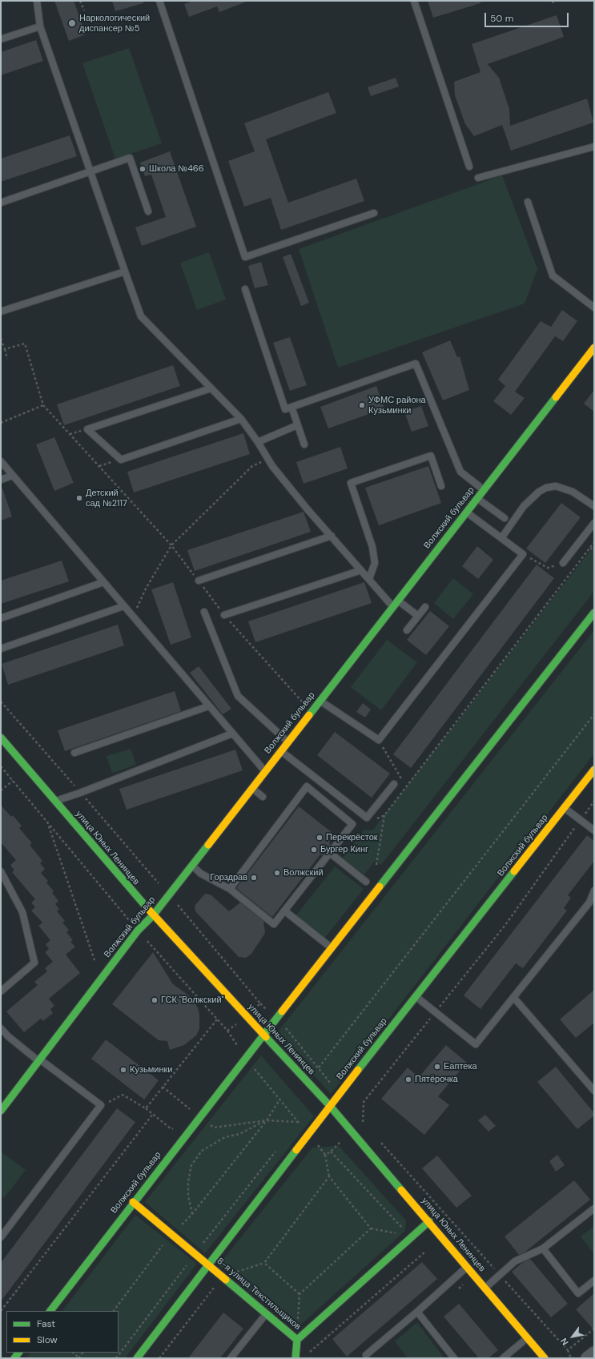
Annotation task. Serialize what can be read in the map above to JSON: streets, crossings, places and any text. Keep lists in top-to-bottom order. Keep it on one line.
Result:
{"streets":{"main road":["Волжский бульвар","улица Юных Ленинцев","8-я улица Текстильщиков"]},"crossings":[["Волжский бульвар","улица Юных Ленинцев"],["Волжский бульвар","8-я улица Текстильщиков"]],"places":["Наркологический диспансер №5","Школа №466","УФМС района Кузьминки","Детский сад №2117","Перекрёсток","Бургер Кинг","Волжский","Горздрав","ГСК \"Волжский\"","Еаптека","Кузьминки","Пятёрочка"],"legend":["Fast","Slow"],"scale_bar":"50 m","north":"bottom left"}
